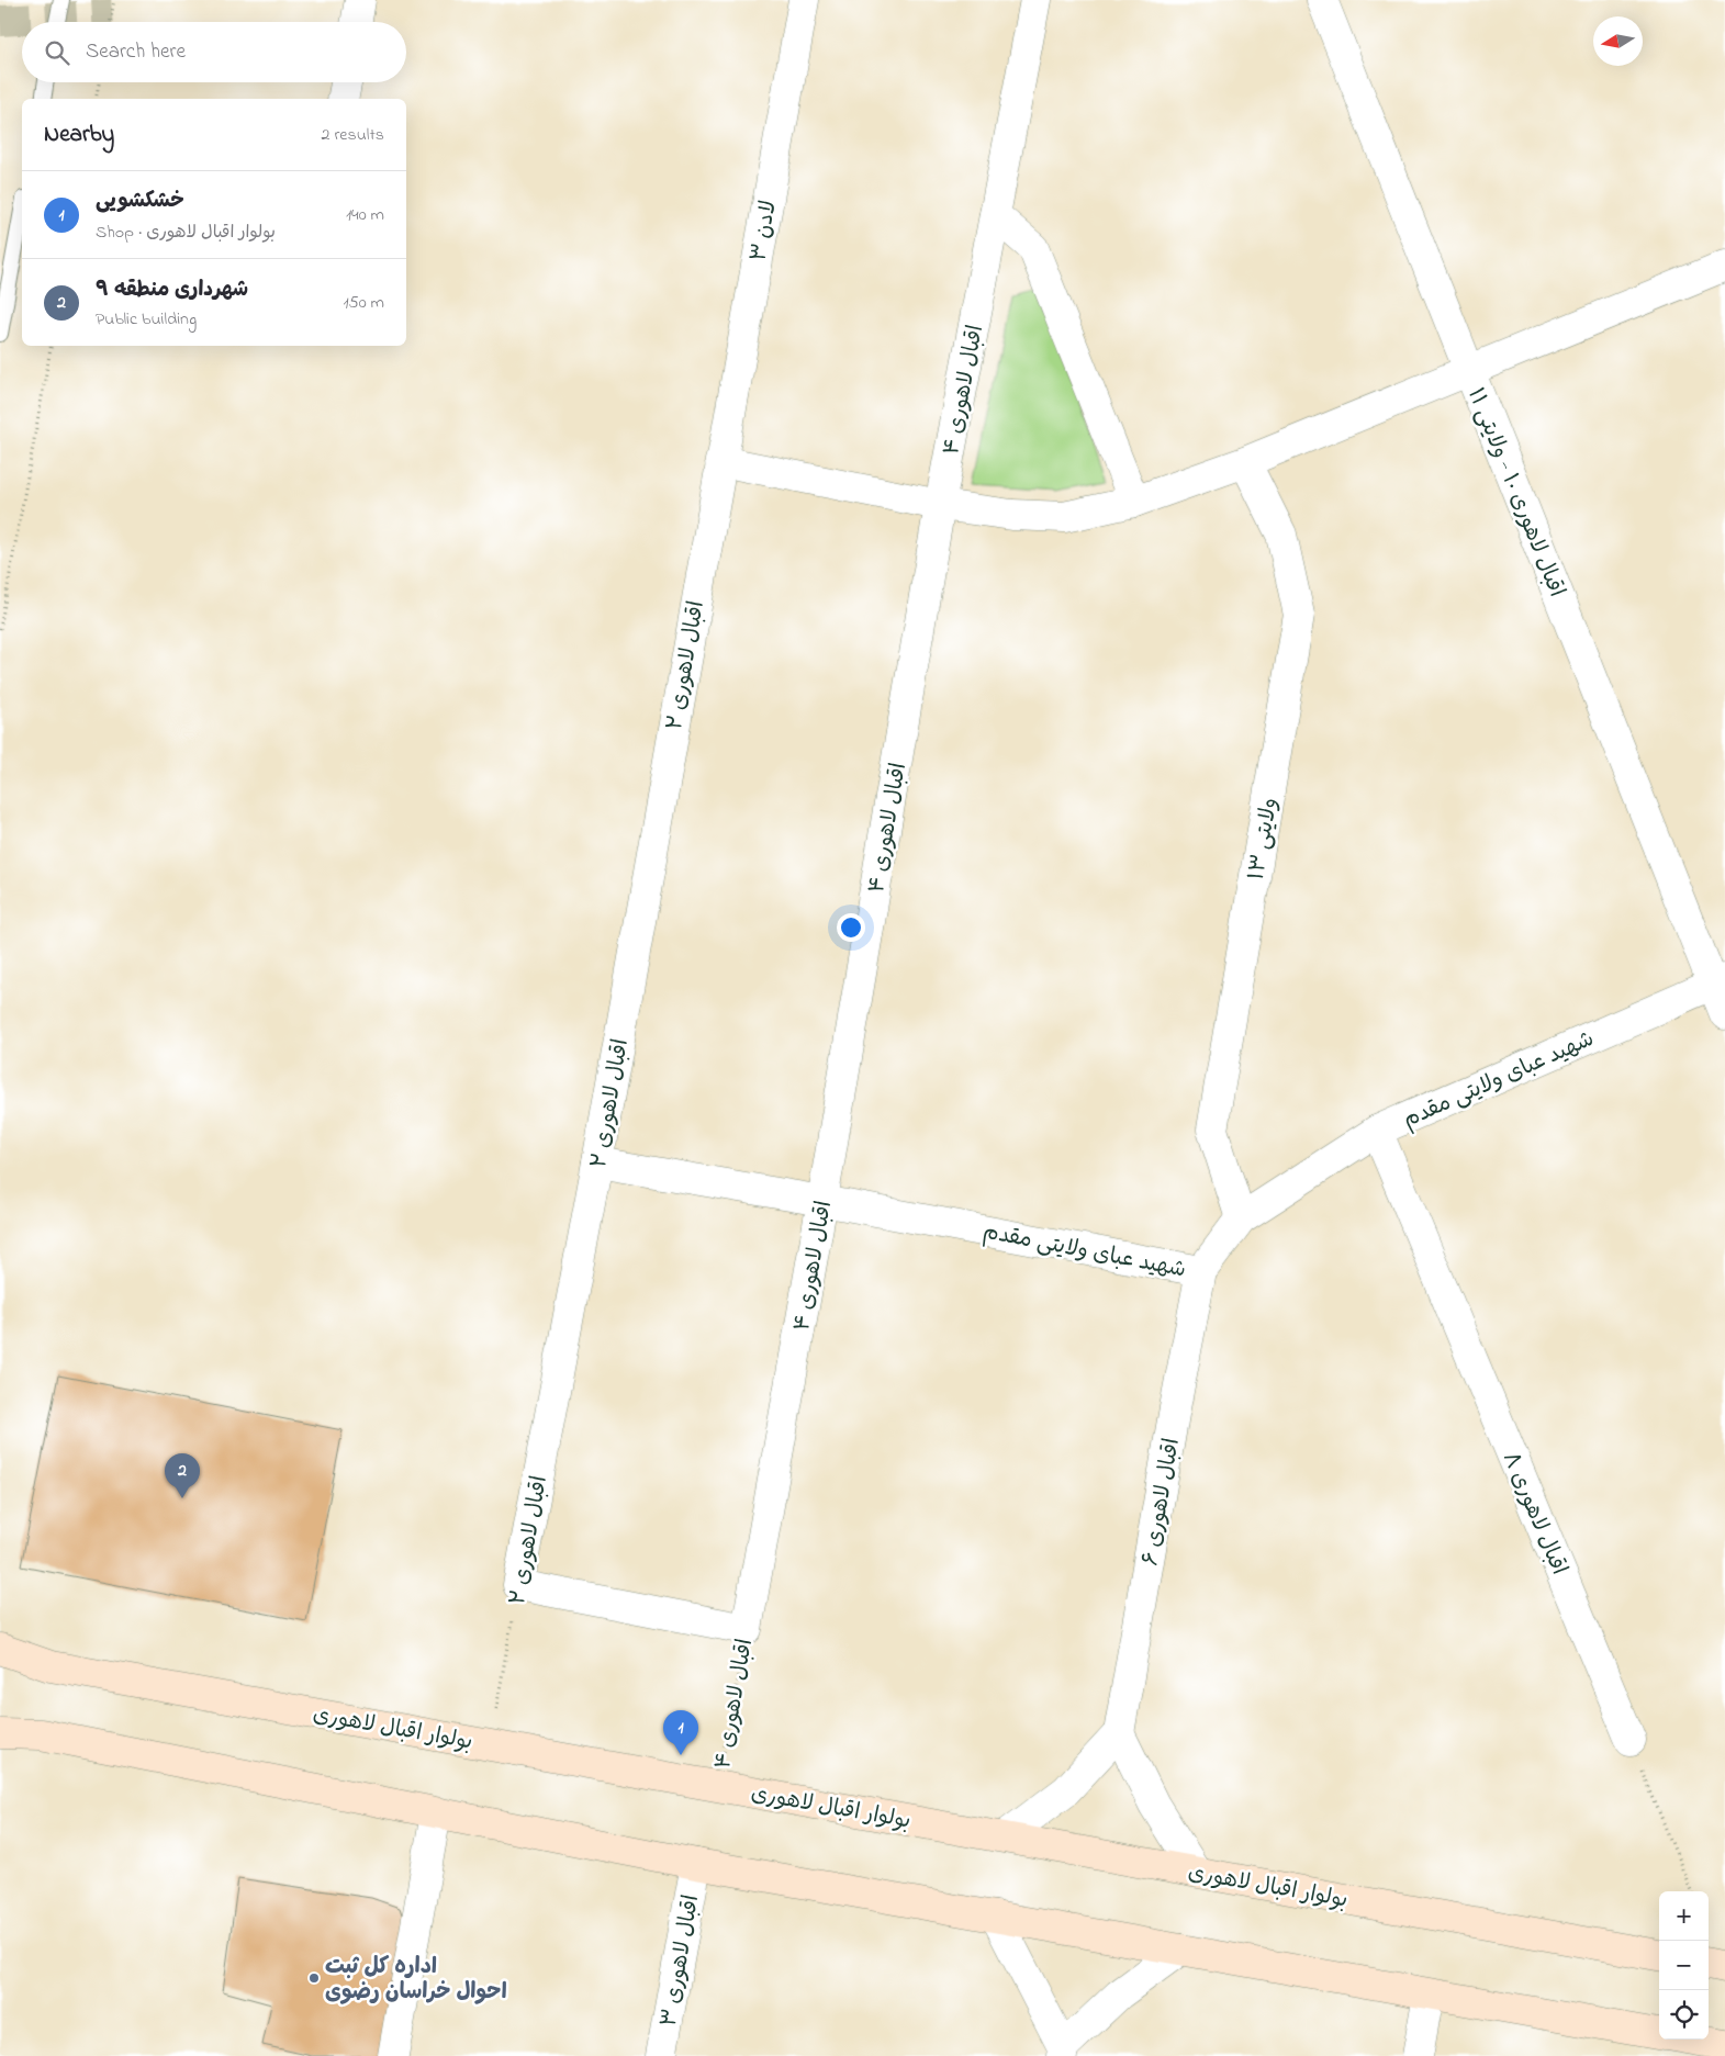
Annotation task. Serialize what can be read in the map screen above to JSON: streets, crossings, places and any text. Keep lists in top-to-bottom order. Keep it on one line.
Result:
{"streets":{"main road":["بولوار اقبال لاهوری"],"street":["لادن ۳","اقبال لاهوری ۴","اقبال لاهوری ۱۰ - ولایتی ۱۱","اقبال لاهوری ۲","ولایتی ۱۳","شهید عبای ولایتی مقدم","اقبال لاهوری ۶","اقبال لاهوری ۸","اقبال لاهوری ۳"]},"crossings":[["لادن ۳","اقبال لاهوری ۲"],["اقبال لاهوری ۴","شهید عبای ولایتی مقدم"],["اقبال لاهوری ۴","بولوار اقبال لاهوری"],["اقبال لاهوری ۱۰ - ولایتی ۱۱","شهید عبای ولایتی مقدم"],["اقبال لاهوری ۲","شهید عبای ولایتی مقدم"],["اقبال لاهوری ۲","بولوار اقبال لاهوری"],["ولایتی ۱۳","شهید عبای ولایتی مقدم"],["شهید عبای ولایتی مقدم","اقبال لاهوری ۶"],["شهید عبای ولایتی مقدم","اقبال لاهوری ۸"]],"places":["اداره کل ثبت احوال خراسان رضوی"],"north":"left","page":{"search":"Search here","heading":["Nearby","2 results"],"list":[{"mark":"1","name":"خشکشویی","note":"Shop · بولوار اقبال لاهوری","value":"140 m"},{"mark":"2","name":"شهرداری منطقه ۹","note":"Public building","value":"150 m"}],"pins":["2","1"],"map_buttons":["+","−"]}}
